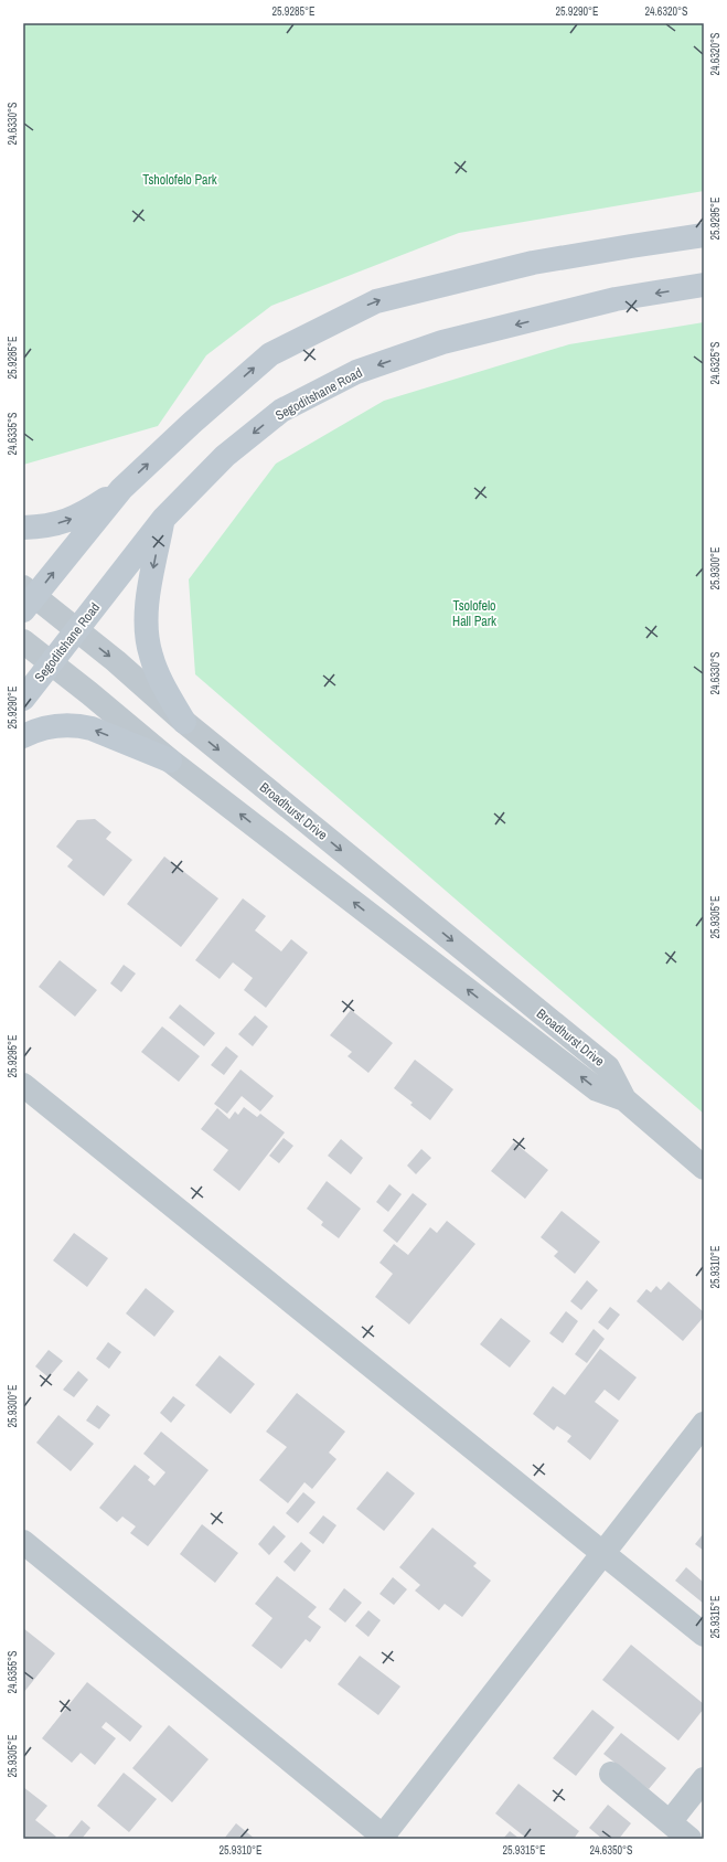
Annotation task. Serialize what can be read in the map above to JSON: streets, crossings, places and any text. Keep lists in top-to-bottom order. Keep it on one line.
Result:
{"streets":{"main road":["Segoditshane Road"],"street":["Broadhurst Drive"]},"crossings":[["Segoditshane Road","Broadhurst Drive"]],"parks":["Tsholofelo Park","Tsolofelo Hall Park"],"coordinates":["25.9285°E","25.9290°E","24.6320°S","24.6330°S","25.9295°E","24.6325°S","24.6335°S","25.9300°E","25.9305°E","25.9310°E","25.9315°E","24.6355°S","24.6350°S"]}
